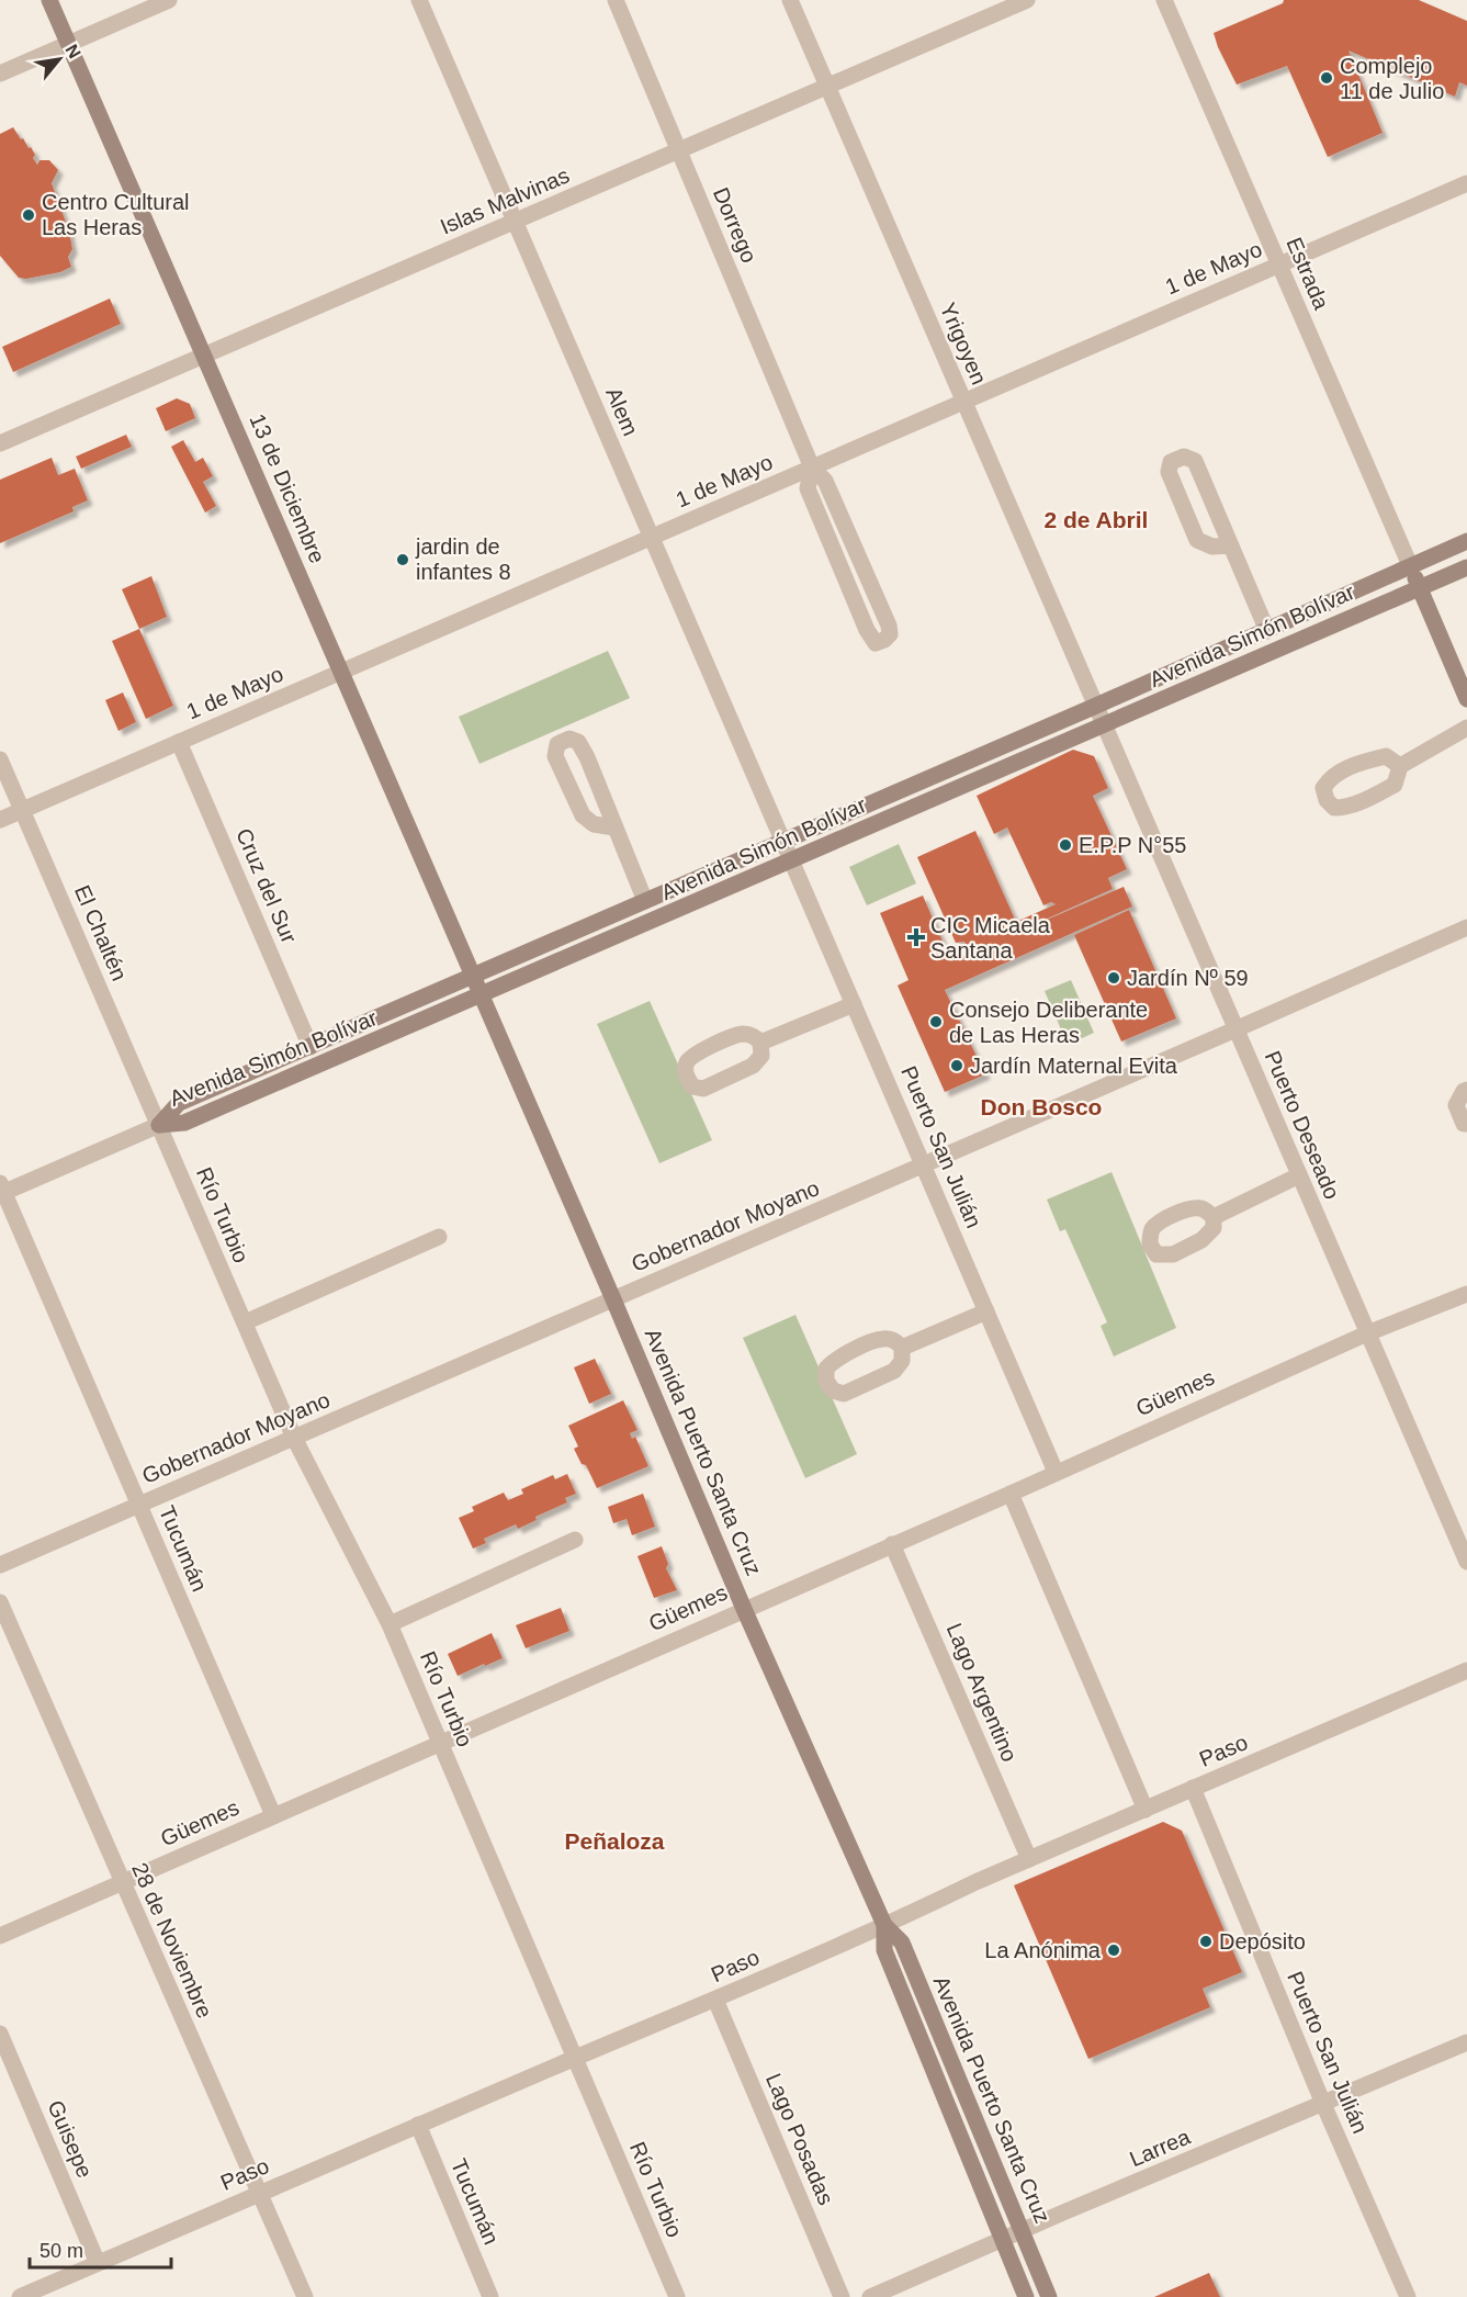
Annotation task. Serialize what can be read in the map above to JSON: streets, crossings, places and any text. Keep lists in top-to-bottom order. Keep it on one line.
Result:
{"streets":{"street":["Islas Malvinas","Dorrego","1 de Mayo","Estrada","Yrigoyen","Alem","13 de Diciembre","Avenida Simón Bolívar","Cruz del Sur","El Chaltén","Puerto Deseado","Puerto San Julián","Río Turbio","Gobernador Moyano","Güemes","Avenida Puerto Santa Cruz","Tucumán","Lago Argentino","Paso","28 de Noviembre","Guisepe","Lago Posadas","Larrea"]},"crossings":[["Islas Malvinas","Dorrego"],["Islas Malvinas","Yrigoyen"],["Islas Malvinas","Alem"],["Islas Malvinas","13 de Diciembre"],["Dorrego","1 de Mayo"],["1 de Mayo","Estrada"],["1 de Mayo","Yrigoyen"],["1 de Mayo","Alem"],["1 de Mayo","13 de Diciembre"],["1 de Mayo","Cruz del Sur"],["1 de Mayo","El Chaltén"],["Estrada","Avenida Simón Bolívar"],["Yrigoyen","Avenida Simón Bolívar"],["Yrigoyen","Puerto Deseado"],["Alem","Avenida Simón Bolívar"],["Alem","Puerto San Julián"],["13 de Diciembre","Avenida Simón Bolívar"],["13 de Diciembre","Avenida Puerto Santa Cruz"],["Avenida Simón Bolívar","Cruz del Sur"],["Avenida Simón Bolívar","El Chaltén"],["Avenida Simón Bolívar","Puerto Deseado"],["Avenida Simón Bolívar","Puerto San Julián"],["Avenida Simón Bolívar","Río Turbio"],["Avenida Simón Bolívar","Avenida Puerto Santa Cruz"],["El Chaltén","Río Turbio"],["Puerto Deseado","Gobernador Moyano"],["Puerto Deseado","Güemes"],["Puerto San Julián","Gobernador Moyano"],["Puerto San Julián","Güemes"],["Puerto San Julián","Paso"],["Puerto San Julián","Larrea"],["Río Turbio","Gobernador Moyano"],["Río Turbio","Güemes"],["Río Turbio","Paso"],["Gobernador Moyano","Avenida Puerto Santa Cruz"],["Gobernador Moyano","Tucumán"],["Güemes","Avenida Puerto Santa Cruz"],["Güemes","Tucumán"],["Güemes","Lago Argentino"],["Güemes","28 de Noviembre"],["Avenida Puerto Santa Cruz","Paso"],["Avenida Puerto Santa Cruz","Larrea"],["Tucumán","Paso"],["Lago Argentino","Paso"],["Paso","28 de Noviembre"],["Paso","Guisepe"],["Paso","Lago Posadas"]],"districts":["2 de Abril","Don Bosco","Peñaloza"],"places":{"other":["Complejo 11 de Julio","Centro Cultural Las Heras","jardin de infantes 8","E.P.P N°55","Jardín Nº 59","Consejo Deliberante de Las Heras","Jardín Maternal Evita","Depósito","La Anónima"],"health":["CIC Micaela Santana"]},"scale_bar":"50 m","north":"top right"}
